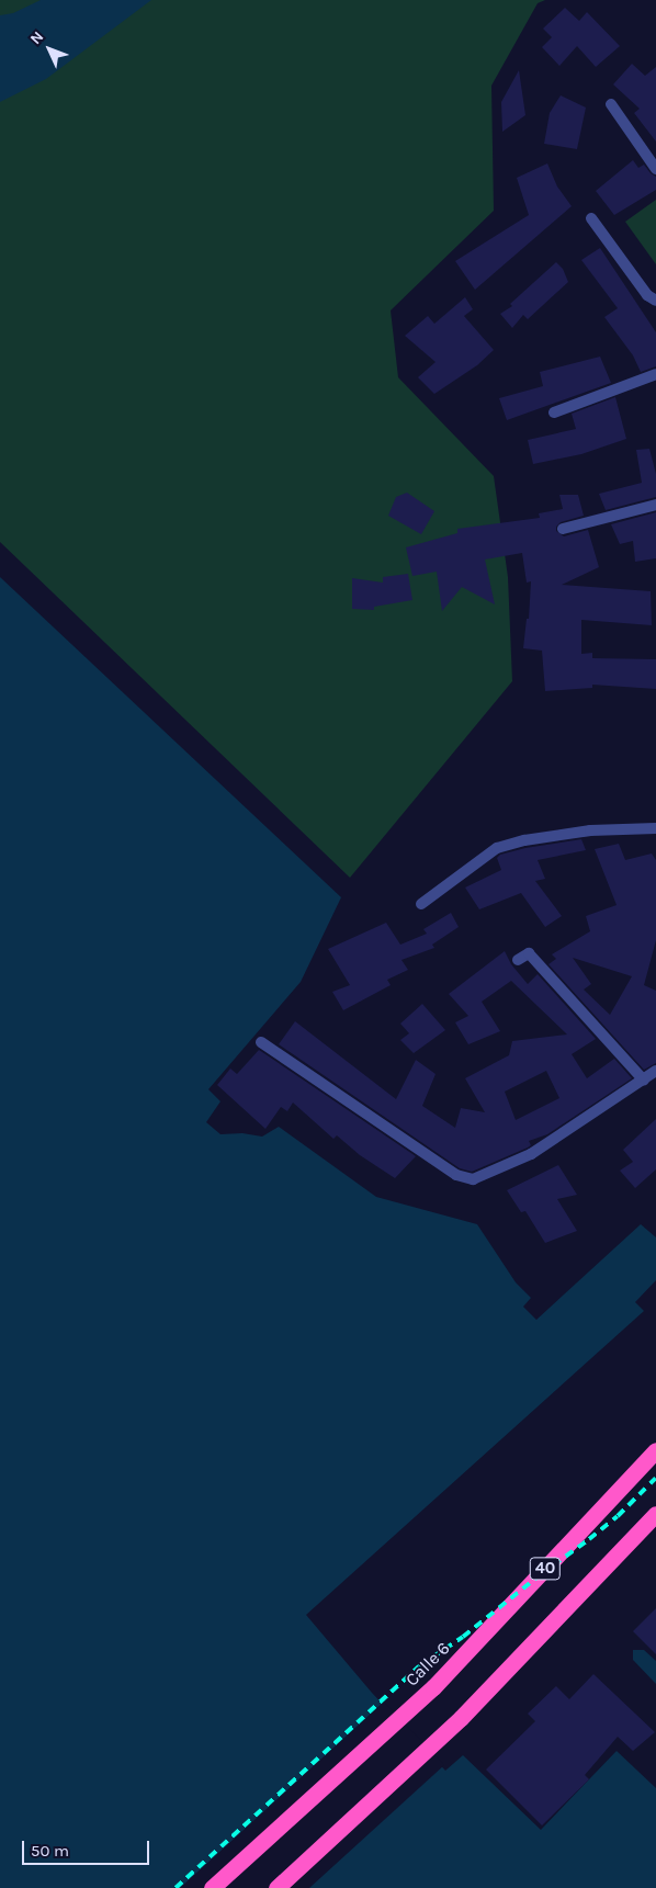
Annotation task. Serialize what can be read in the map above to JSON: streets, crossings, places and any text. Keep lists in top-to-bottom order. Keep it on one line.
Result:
{"streets":{"highway":["40","Calle 6"]},"scale_bar":"50 m","north":"top left"}
